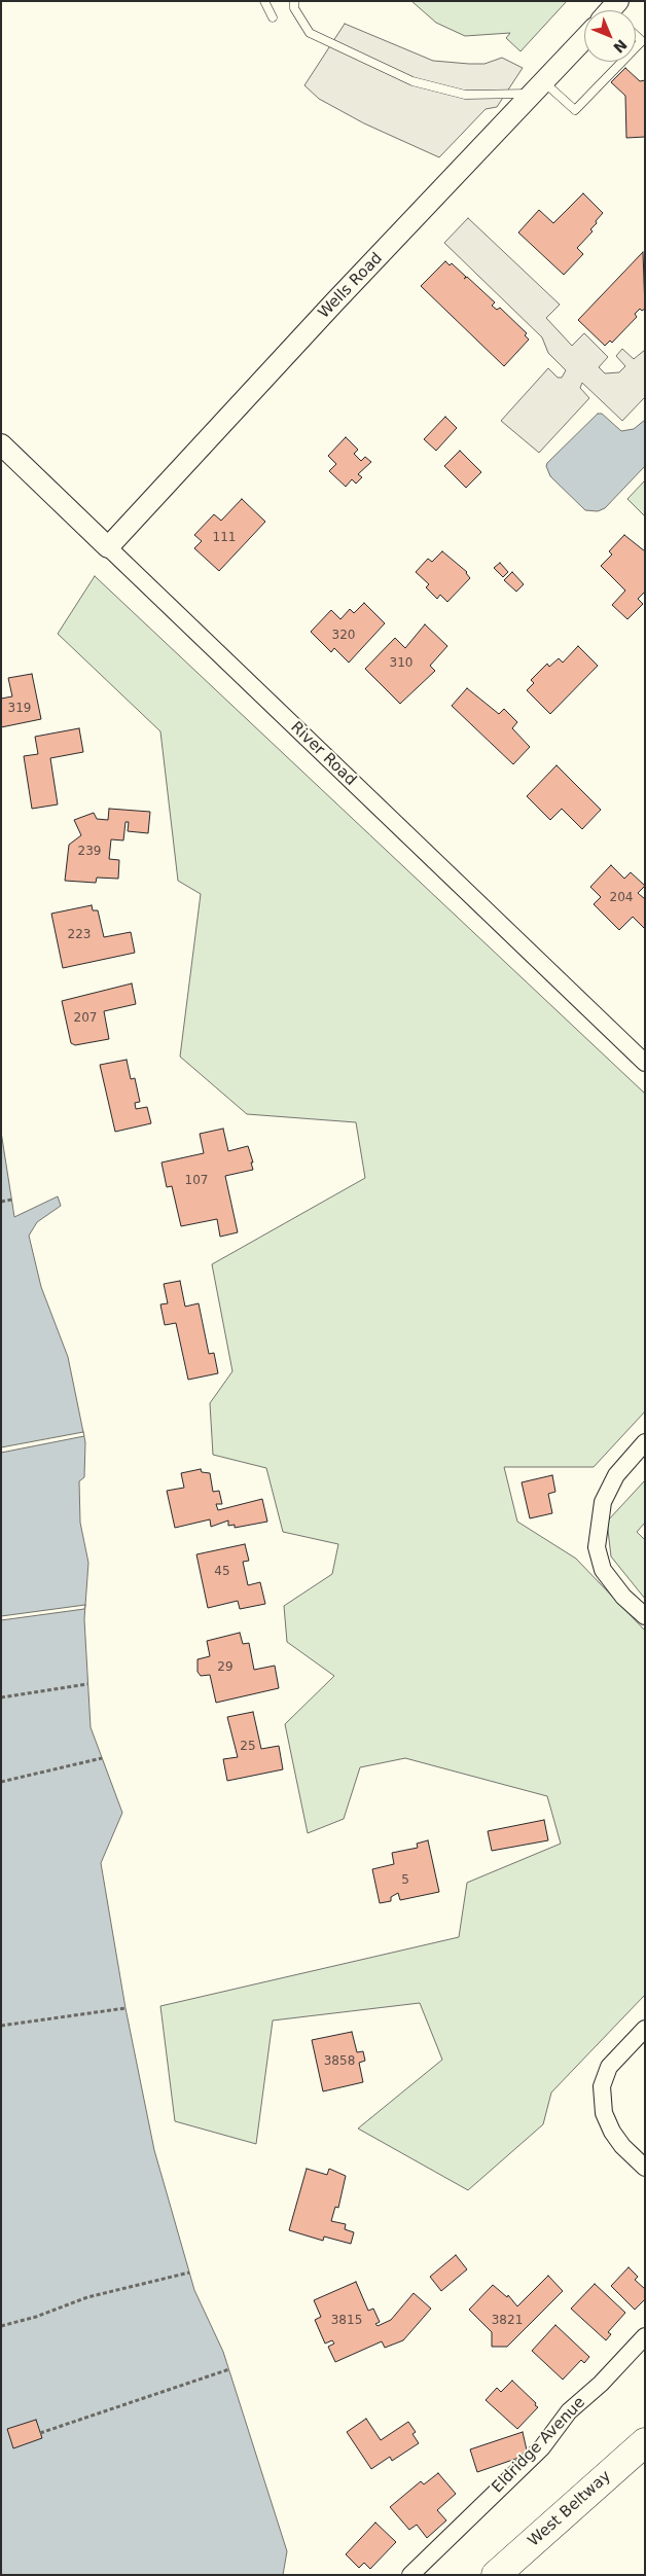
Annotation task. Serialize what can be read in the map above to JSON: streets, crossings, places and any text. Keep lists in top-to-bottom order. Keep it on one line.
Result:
{"streets":{"highway":["West Beltway"],"street":["Wells Road","River Road","Eldridge Avenue"]},"crossings":[["Wells Road","River Road"]],"house_numbers":["111","320","310","319","239","204","223","207","107","45","29","25","5","3858","3815","3821"],"north":"bottom right"}
